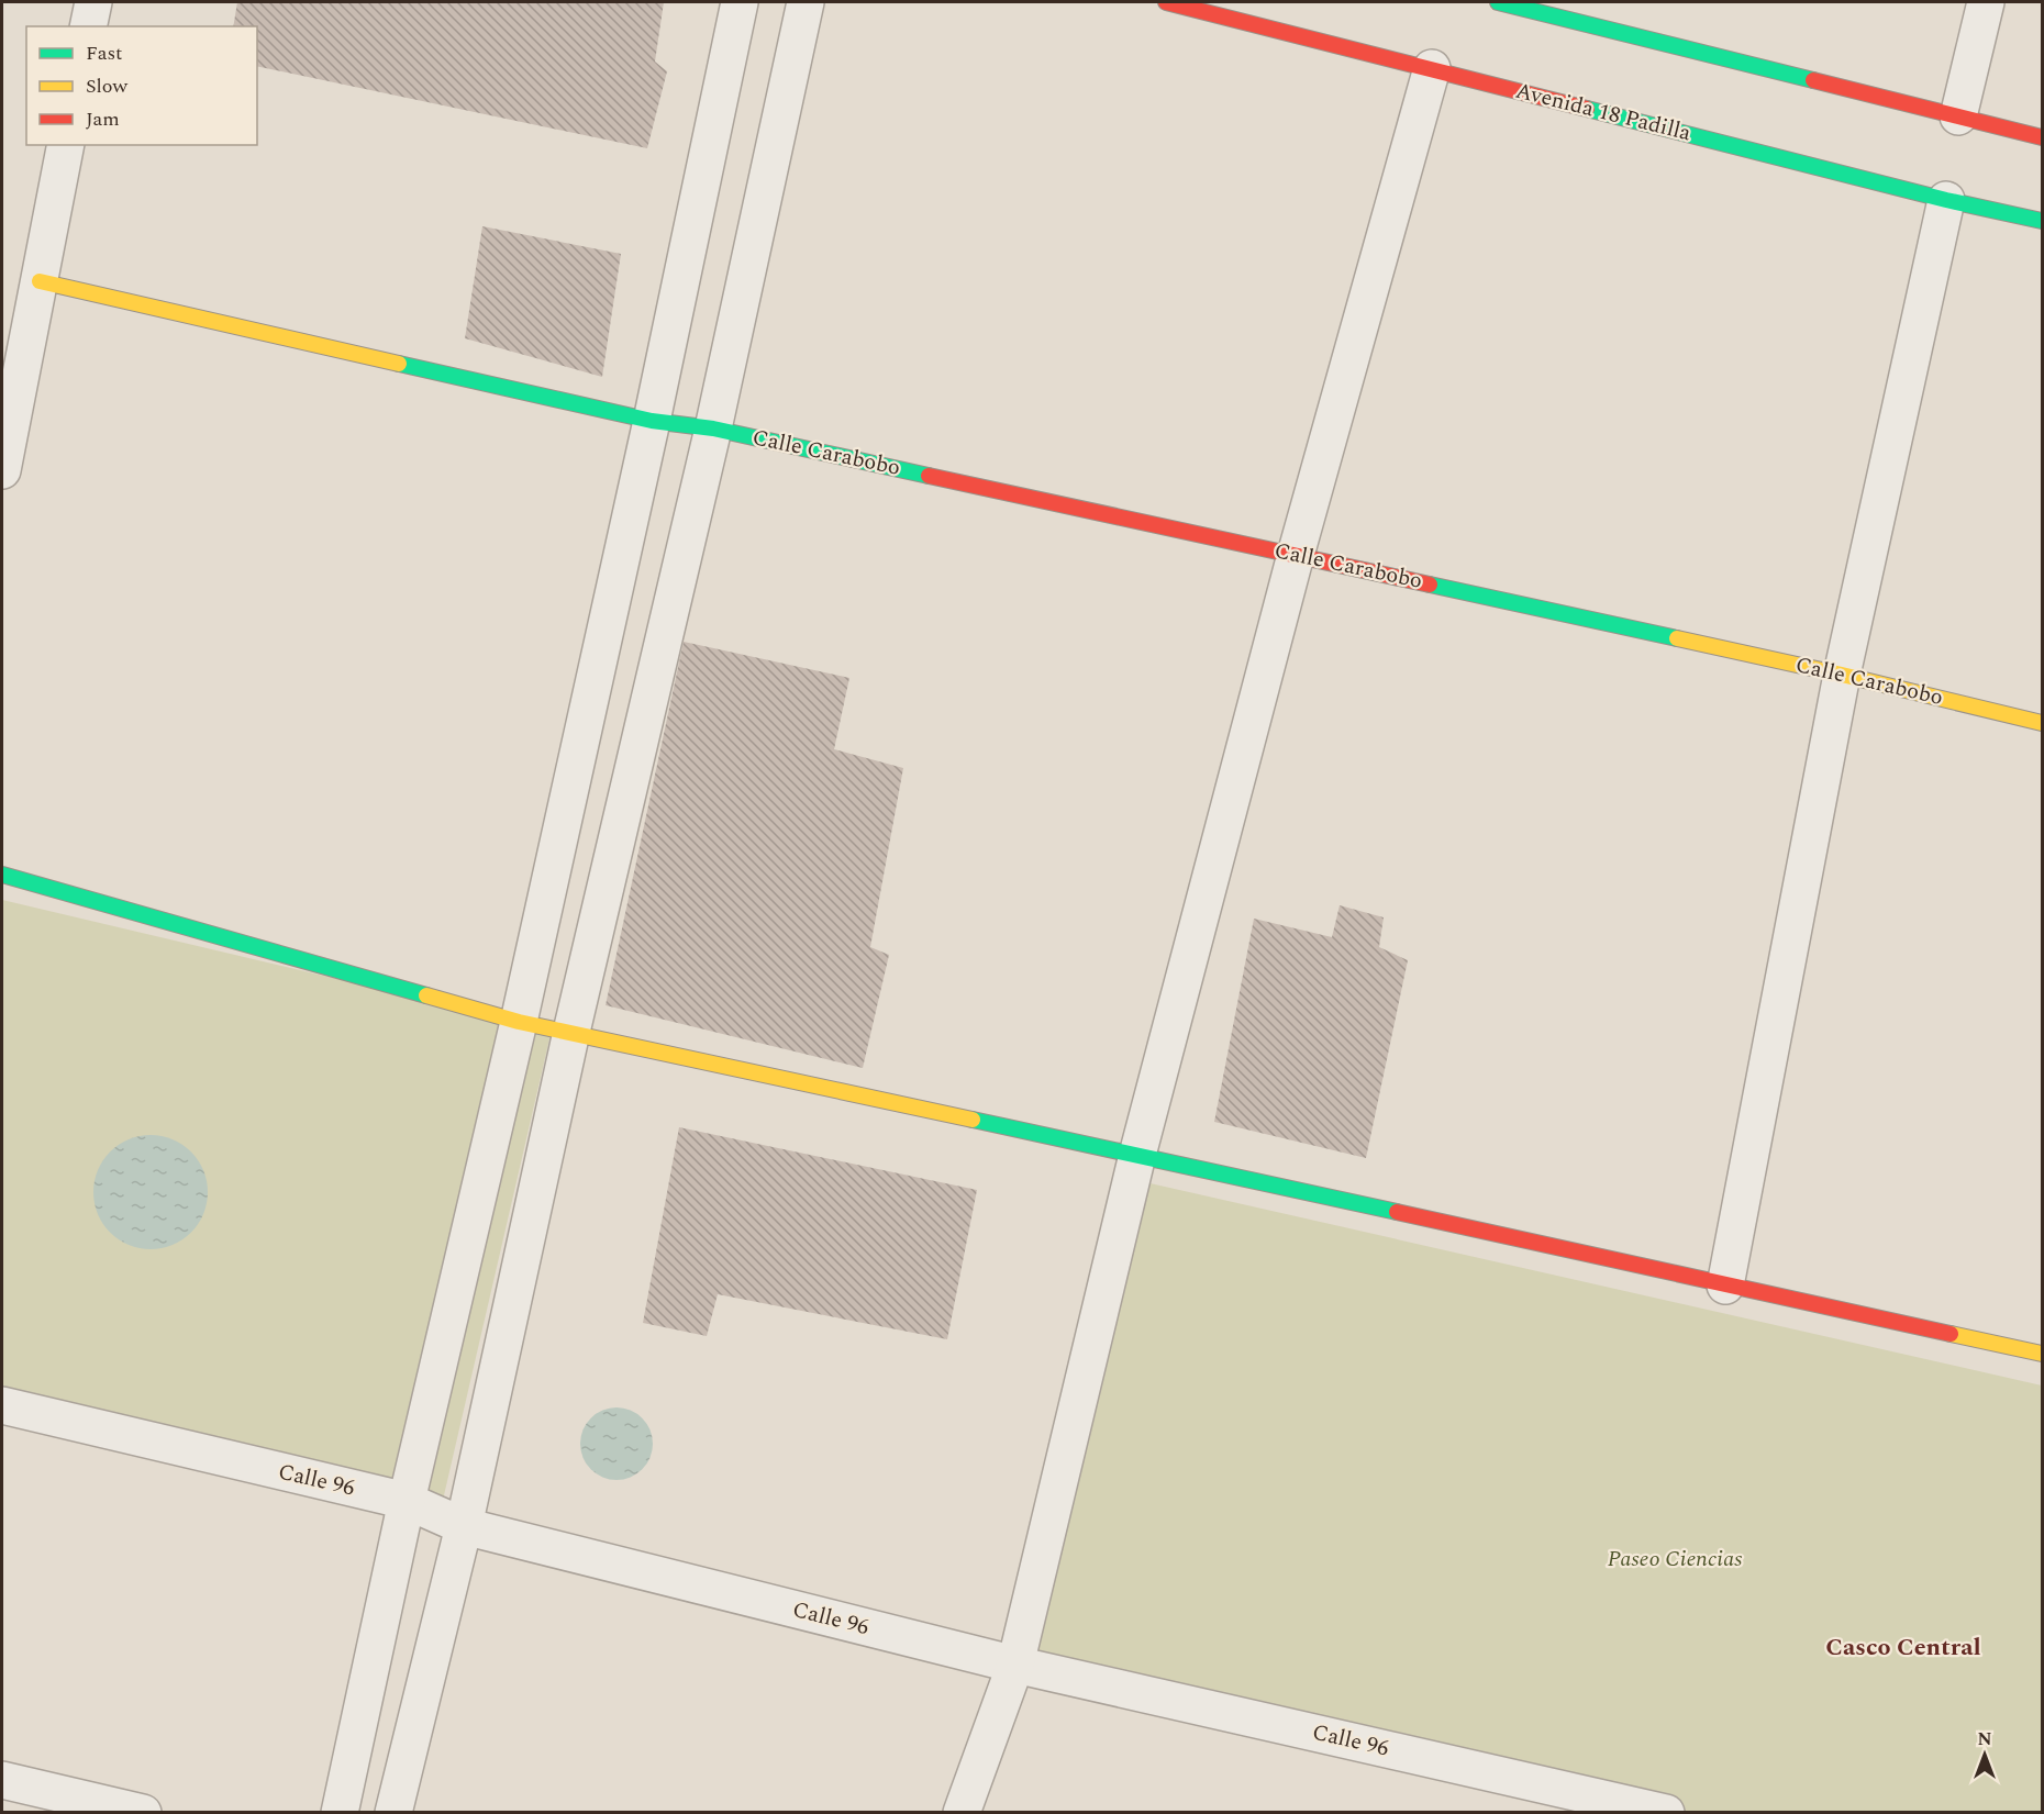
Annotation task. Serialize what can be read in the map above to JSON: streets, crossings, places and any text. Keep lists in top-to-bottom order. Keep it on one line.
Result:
{"streets":{"street":["Avenida 18 Padilla","Calle Carabobo","Calle 96"]},"districts":["Casco Central"],"parks":["Paseo Ciencias"],"legend":["Fast","Slow","Jam"],"north":"top"}
